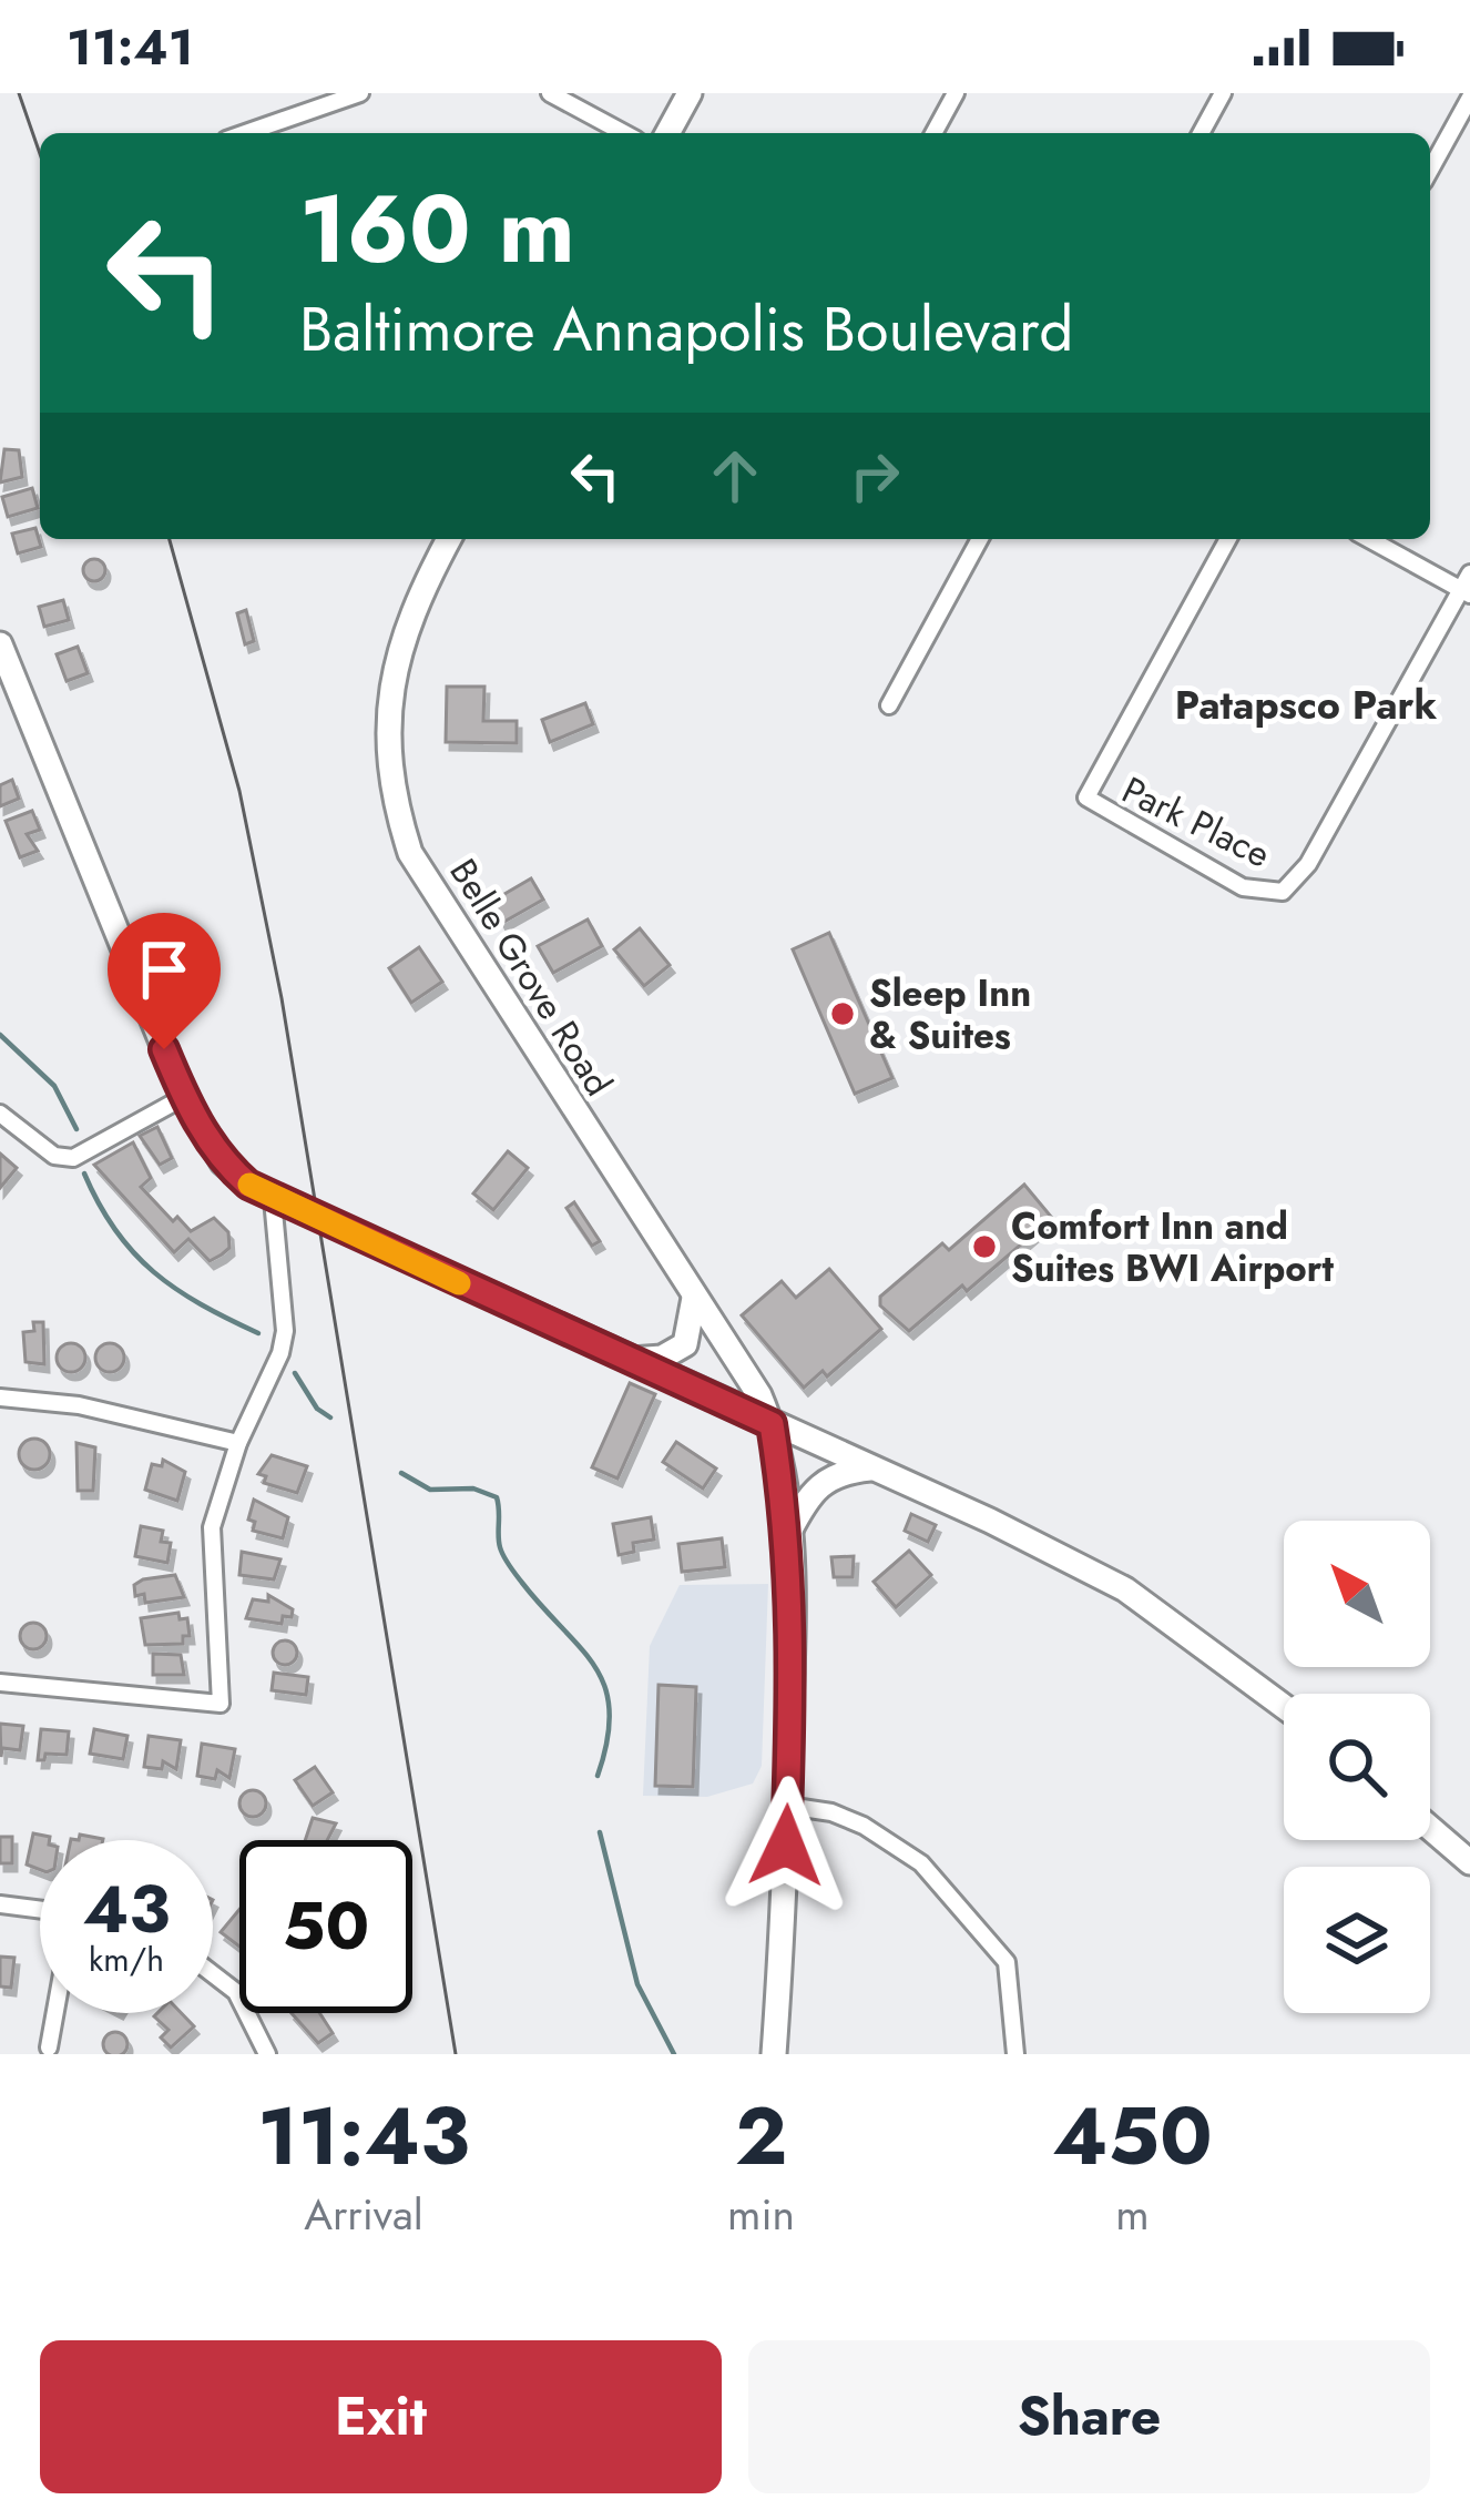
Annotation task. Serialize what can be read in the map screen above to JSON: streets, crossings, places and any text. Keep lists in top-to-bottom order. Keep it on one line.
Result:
{"streets":{"main road":["Belle Grove Road"],"street":["Park Place"]},"districts":["Patapsco Park"],"places":["Sleep Inn & Suites","Comfort Inn and Suites BWI Airport"],"north":"top left","page":{"status":"11:41","turn":["160 m","Baltimore Annapolis Boulevard"],"speed":"43 km/h","limit":"50","eta":["11:43","Arrival","2","min","450","m"],"buttons":["Exit","Share"]}}
